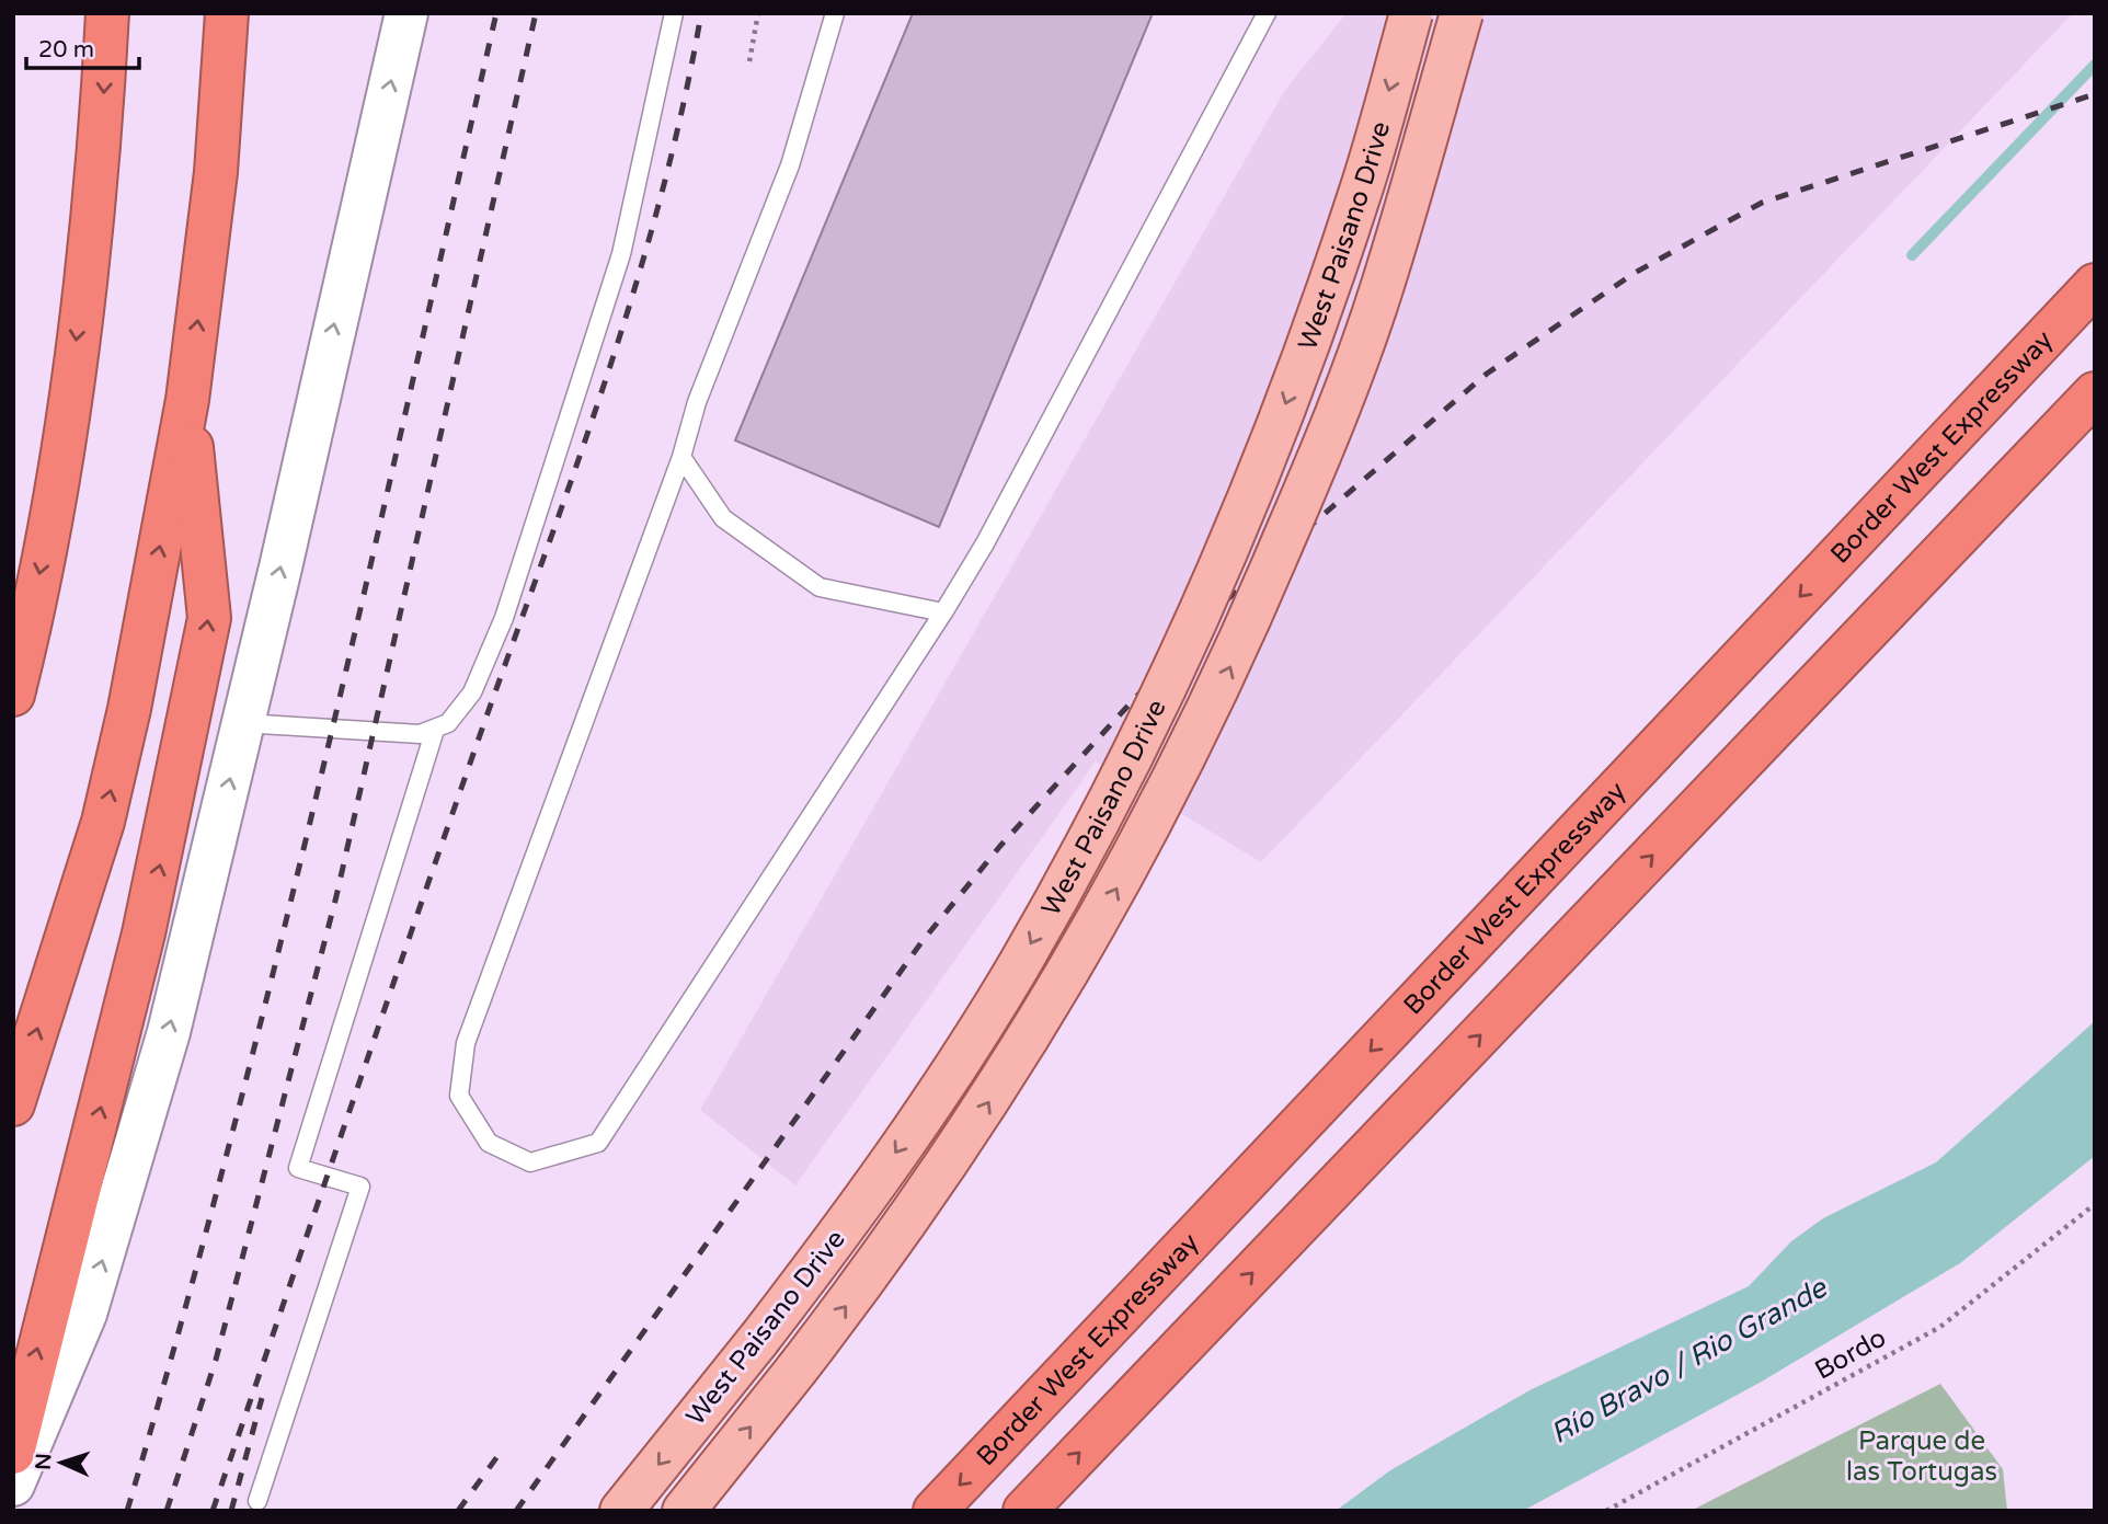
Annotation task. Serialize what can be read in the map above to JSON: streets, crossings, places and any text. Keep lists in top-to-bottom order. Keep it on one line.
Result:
{"streets":{"highway":["Border West Expressway"],"main road":["West Paisano Drive"],"path":["Bordo"]},"water":["Río Bravo / Rio Grande"],"parks":["Parque de las Tortugas"],"scale_bar":"20 m","north":"left"}
